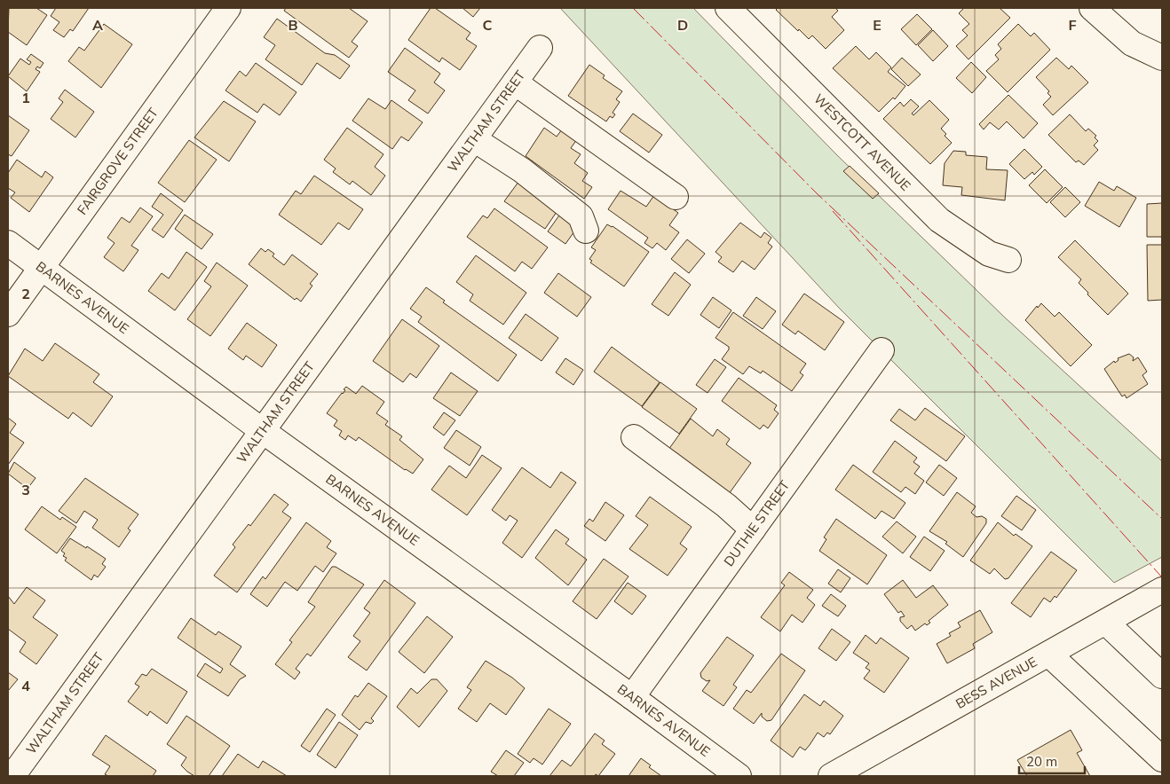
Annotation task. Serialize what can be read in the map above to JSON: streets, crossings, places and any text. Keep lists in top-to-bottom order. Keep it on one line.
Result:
{"streets":{"street":["WALTHAM STREET","WESTCOTT AVENUE","FAIRGROVE STREET","BARNES AVENUE","DUTHIE STREET","BESS AVENUE"]},"crossings":[["WALTHAM STREET","BARNES AVENUE"],["FAIRGROVE STREET","BARNES AVENUE"],["BARNES AVENUE","DUTHIE STREET"]],"scale_bar":"20 m","grid":{"columns":["A","B","C","D","E","F"],"rows":["1","2","3","4"]}}
